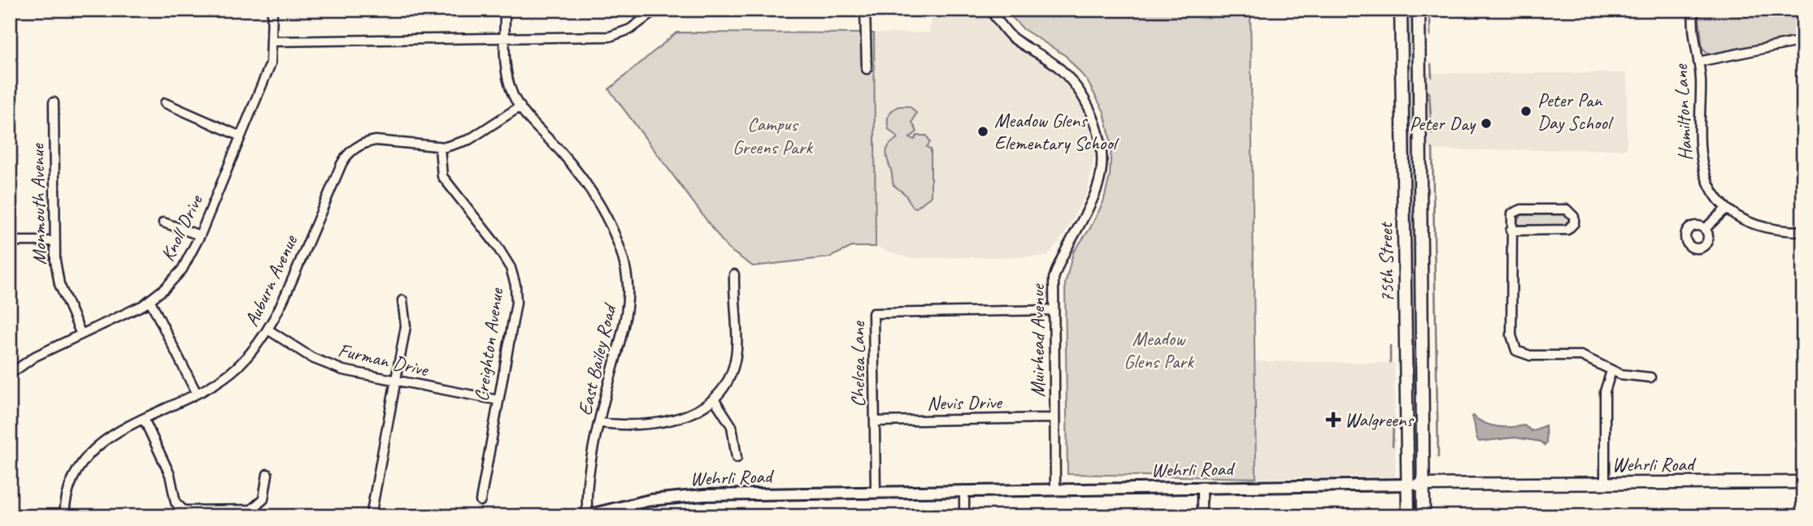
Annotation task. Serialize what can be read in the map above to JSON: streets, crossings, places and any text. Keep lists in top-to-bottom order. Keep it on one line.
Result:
{"streets":{"main road":["75th Street","Wehrli Road"],"street":["Hamilton Lane","Monmouth Avenue","Knoll Drive","Auburn Avenue","Muirhead Avenue","Creighton Avenue","Furman Drive","East Bailey Road","Chelsea Lane","Nevis Drive"]},"crossings":[["Monmouth Avenue","Knoll Drive"],["75th Street","Wehrli Road"],["Auburn Avenue","Creighton Avenue"],["Auburn Avenue","Furman Drive"],["Auburn Avenue","East Bailey Road"],["Muirhead Avenue","Chelsea Lane"],["Muirhead Avenue","Nevis Drive"],["Muirhead Avenue","Wehrli Road"],["Creighton Avenue","Furman Drive"],["East Bailey Road","Wehrli Road"],["Chelsea Lane","Nevis Drive"],["Chelsea Lane","Wehrli Road"]],"parks":["Campus Greens Park","Meadow Glens Park"],"places":{"other":["Peter Pan Day School","Peter Day","Meadow Glens Elementary School"],"health":["Walgreens"]}}
